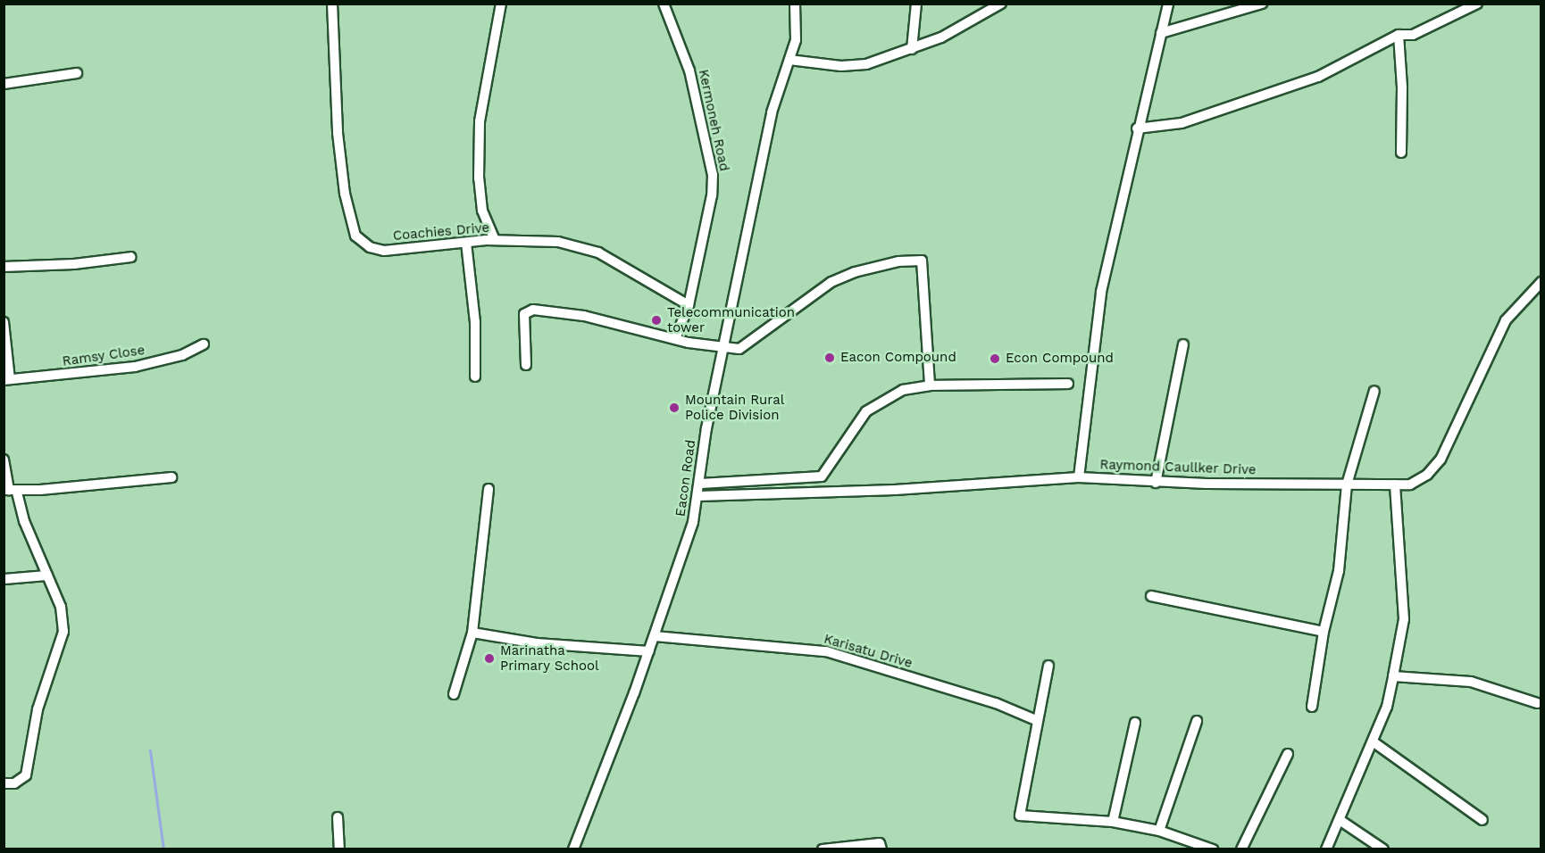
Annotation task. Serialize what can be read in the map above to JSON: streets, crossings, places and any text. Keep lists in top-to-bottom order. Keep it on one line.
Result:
{"streets":{"street":["Kermoneh Road","Coachies Drive","Ramsy Close","Raymond Caullker Drive","Eacon Road","Karisatu Drive"]},"crossings":[["Kermoneh Road","Coachies Drive"],["Raymond Caullker Drive","Eacon Road"],["Eacon Road","Karisatu Drive"]],"places":["Telecommunication tower","Eacon Compound","Econ Compound","Mountain Rural Police Division","Marinatha Primary School"]}
